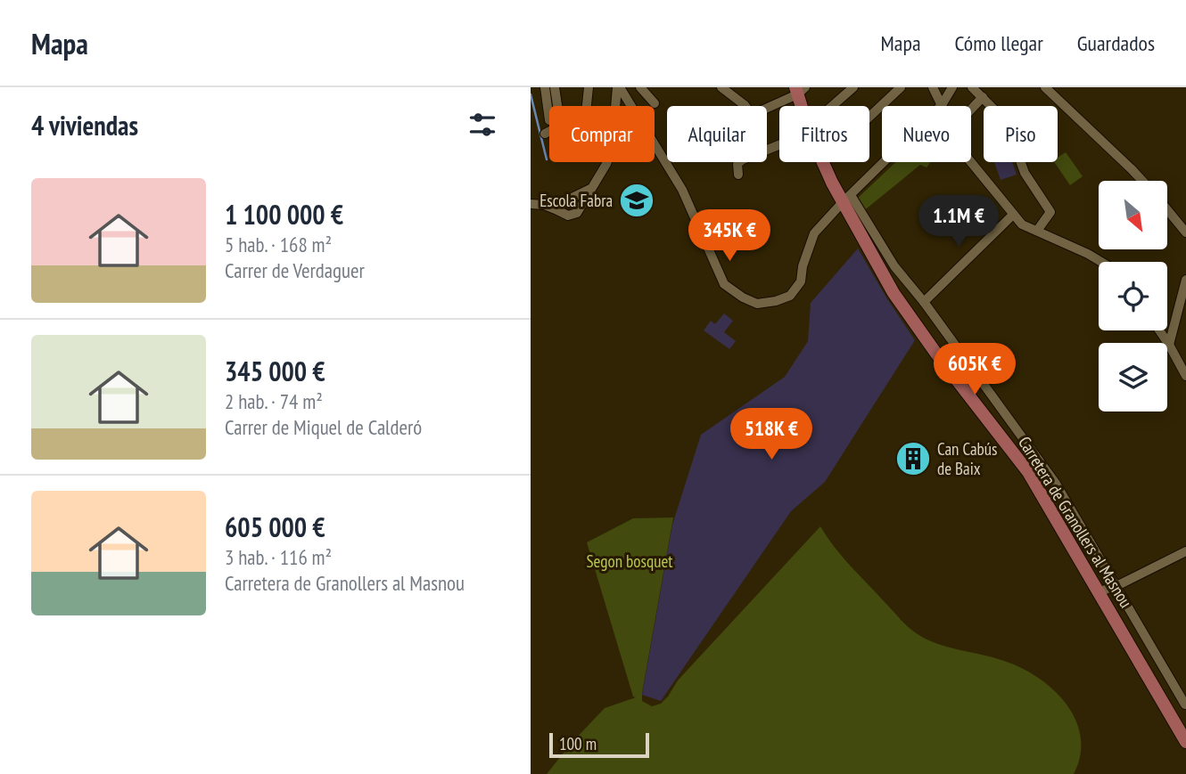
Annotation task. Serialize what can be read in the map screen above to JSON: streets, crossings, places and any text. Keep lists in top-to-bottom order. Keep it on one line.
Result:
{"streets":{"main road":["Carretera de Granollers al Masnou"]},"parks":["Segon bosquet"],"places":{"school or university":["Escola Fabra"],"building":["Can Cabús de Baix"]},"scale_bar":"100 m","north":"bottom right","page":{"header":"Mapa","nav":["Mapa","Cómo llegar","Guardados"],"heading":"4 viviendas","chip":["Comprar","Alquilar","Filtros","Nuevo","Piso"],"list":[{"name":"1 100 000 €","note":"5 hab. · 168 m² · Carrer de Verdaguer"},{"name":"345 000 €","note":"2 hab. · 74 m² · Carrer de Miquel de Calderó"},{"name":"605 000 €","note":"3 hab. · 116 m² · Carretera de Granollers al Masnou"}],"price":["1.1M €","345K €","605K €","518K €"],"scale":"100 m"}}
